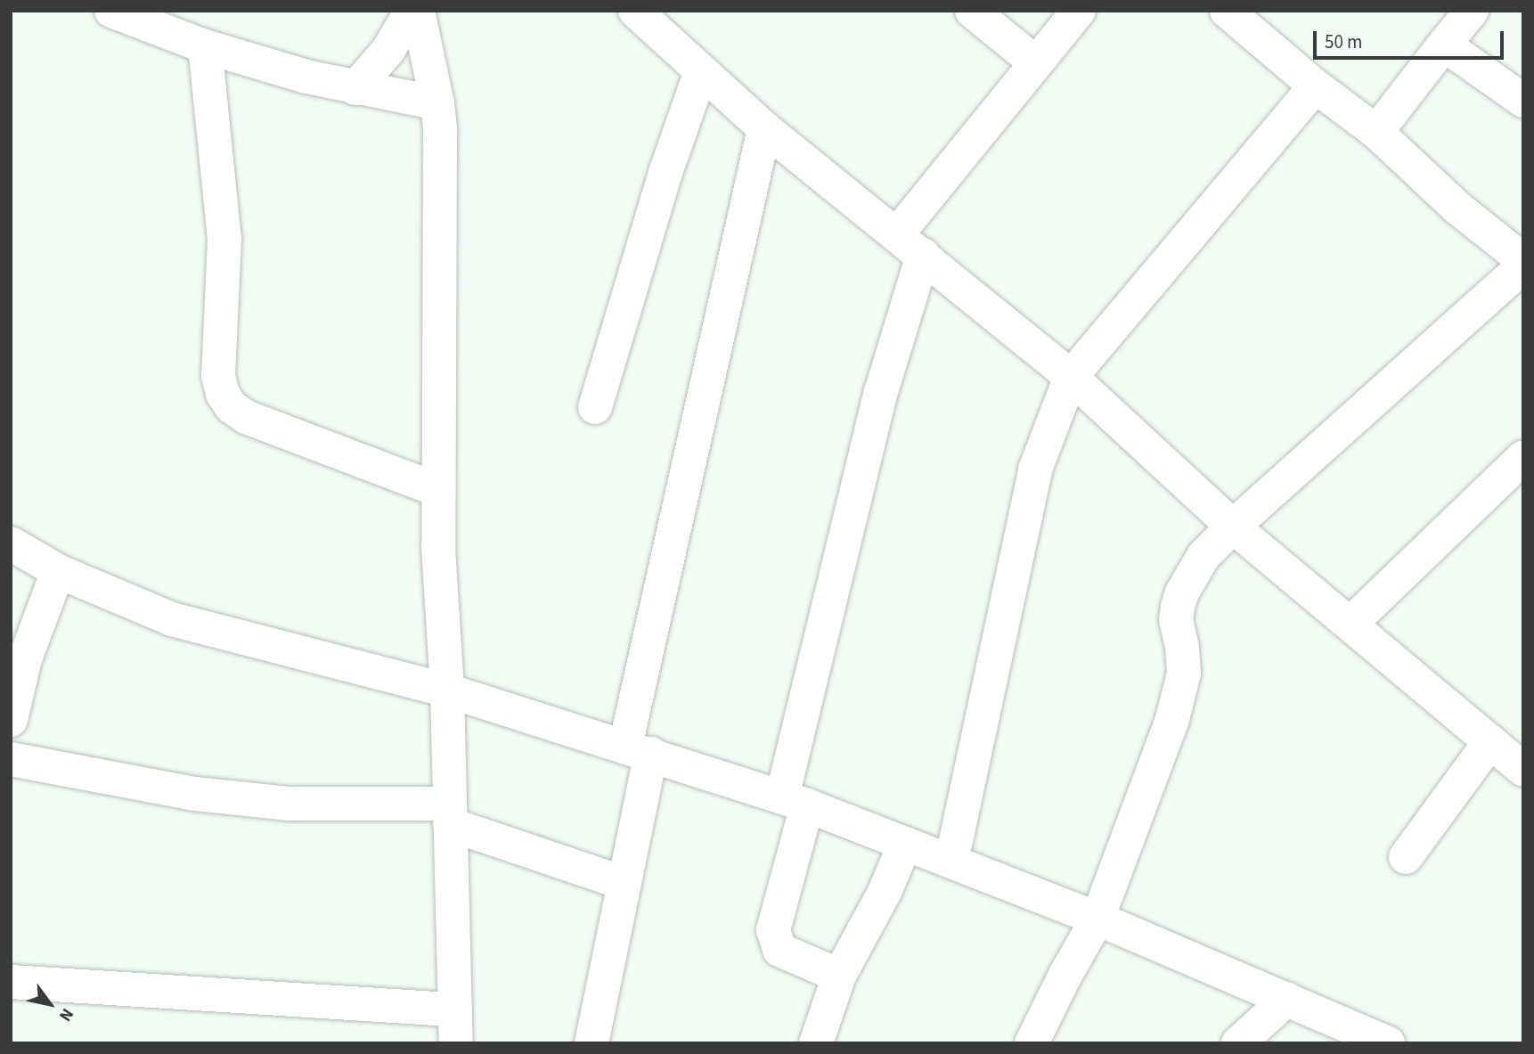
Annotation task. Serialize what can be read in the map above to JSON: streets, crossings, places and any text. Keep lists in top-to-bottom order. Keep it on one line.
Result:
{"scale_bar":"50 m","north":"bottom right"}
